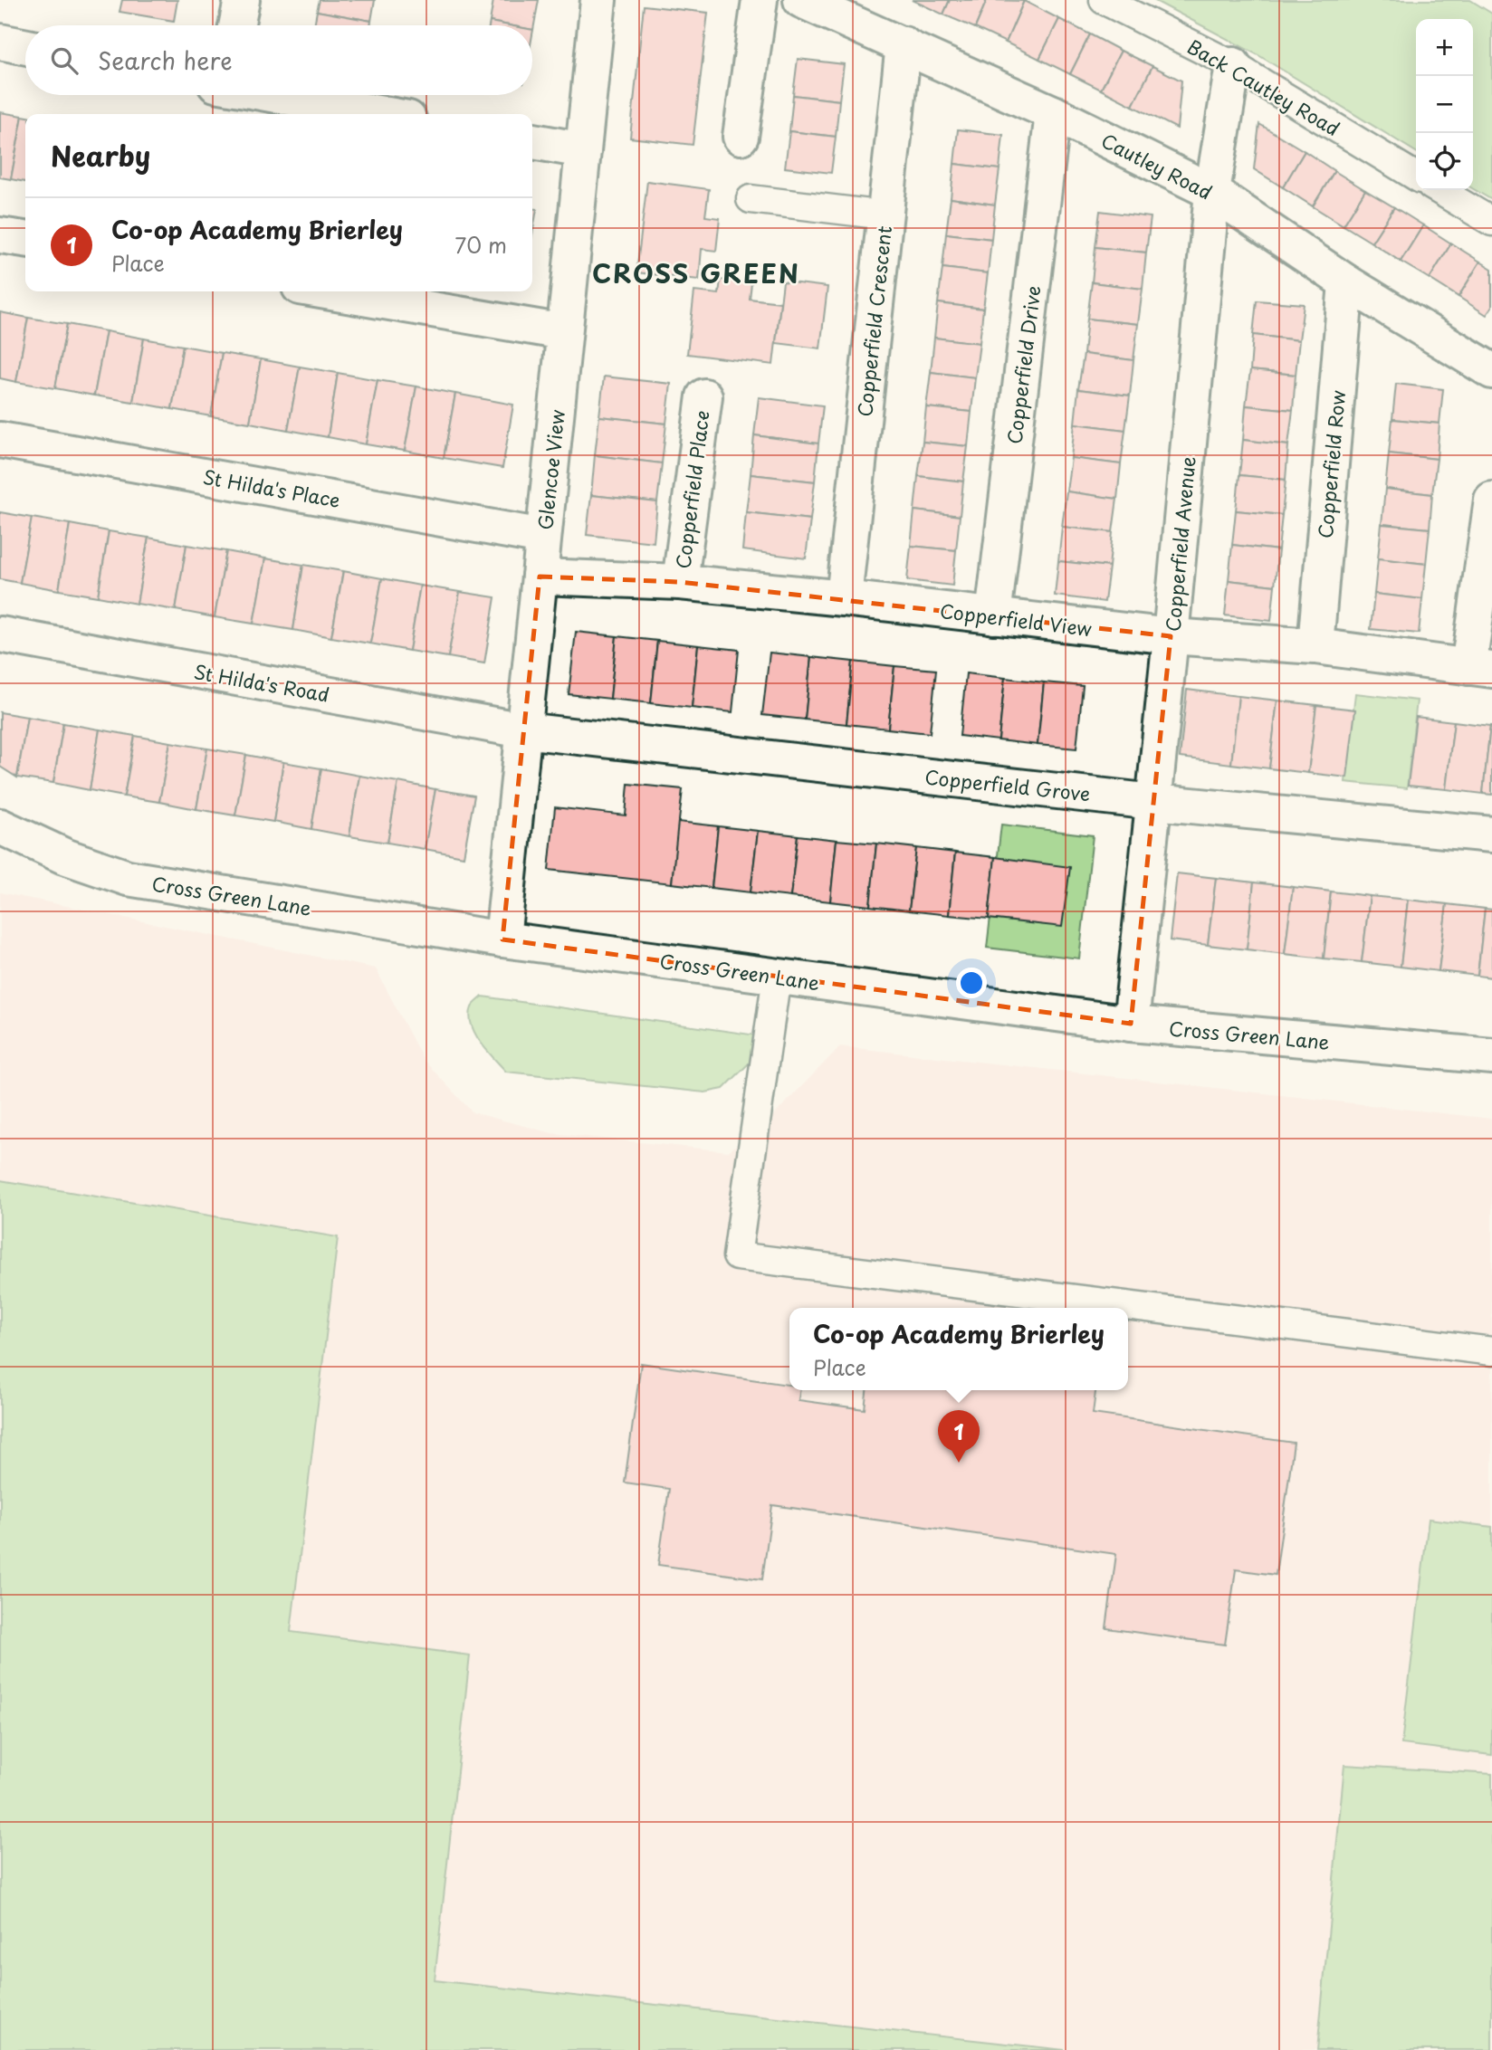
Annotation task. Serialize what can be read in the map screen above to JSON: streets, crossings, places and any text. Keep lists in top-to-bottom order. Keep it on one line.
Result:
{"streets":{"street":["Cautley Road","Copperfield Crescent","Copperfield Drive","Copperfield Row","Glencoe View","St Hilda's Place","Copperfield Place","Copperfield Avenue","Copperfield View","St Hilda's Road","Copperfield Grove","Cross Green Lane"],"lane":["Back Cautley Road"]},"crossings":[["Back Cautley Road","Copperfield Avenue"],["Cautley Road","Copperfield Crescent"],["Cautley Road","Copperfield Drive"],["Cautley Road","Copperfield Row"],["Cautley Road","Copperfield Avenue"],["Copperfield Crescent","Copperfield View"],["Copperfield Drive","Copperfield View"],["Copperfield Row","Copperfield View"],["Glencoe View","St Hilda's Place"],["Glencoe View","Copperfield View"],["Glencoe View","St Hilda's Road"],["Glencoe View","Copperfield Grove"],["Glencoe View","Cross Green Lane"],["Copperfield Place","Copperfield View"],["Copperfield Avenue","Copperfield View"],["Copperfield Avenue","Copperfield Grove"],["Copperfield Avenue","Cross Green Lane"],["St Hilda's Road","Copperfield Grove"]],"districts":["CROSS GREEN"],"page":{"map_buttons":["+","−"],"search":"Search here","heading":"Nearby","list":[{"mark":"1","name":"Co-op Academy Brierley","note":"Place","value":"70 m"}],"popup":["Co-op Academy Brierley","Place"],"pins":"1"}}
